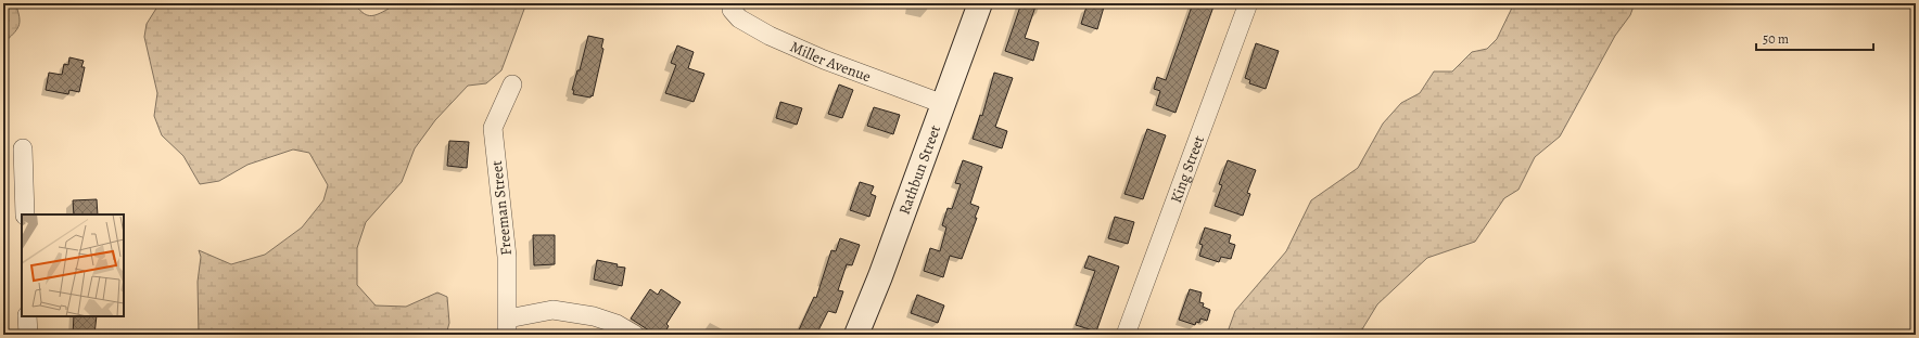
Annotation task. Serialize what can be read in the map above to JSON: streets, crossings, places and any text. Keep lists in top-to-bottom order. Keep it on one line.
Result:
{"streets":{"street":["Miller Avenue","Rathbun Street","King Street","Freeman Street"]},"crossings":[["Miller Avenue","Rathbun Street"]],"scale_bar":"50 m"}
